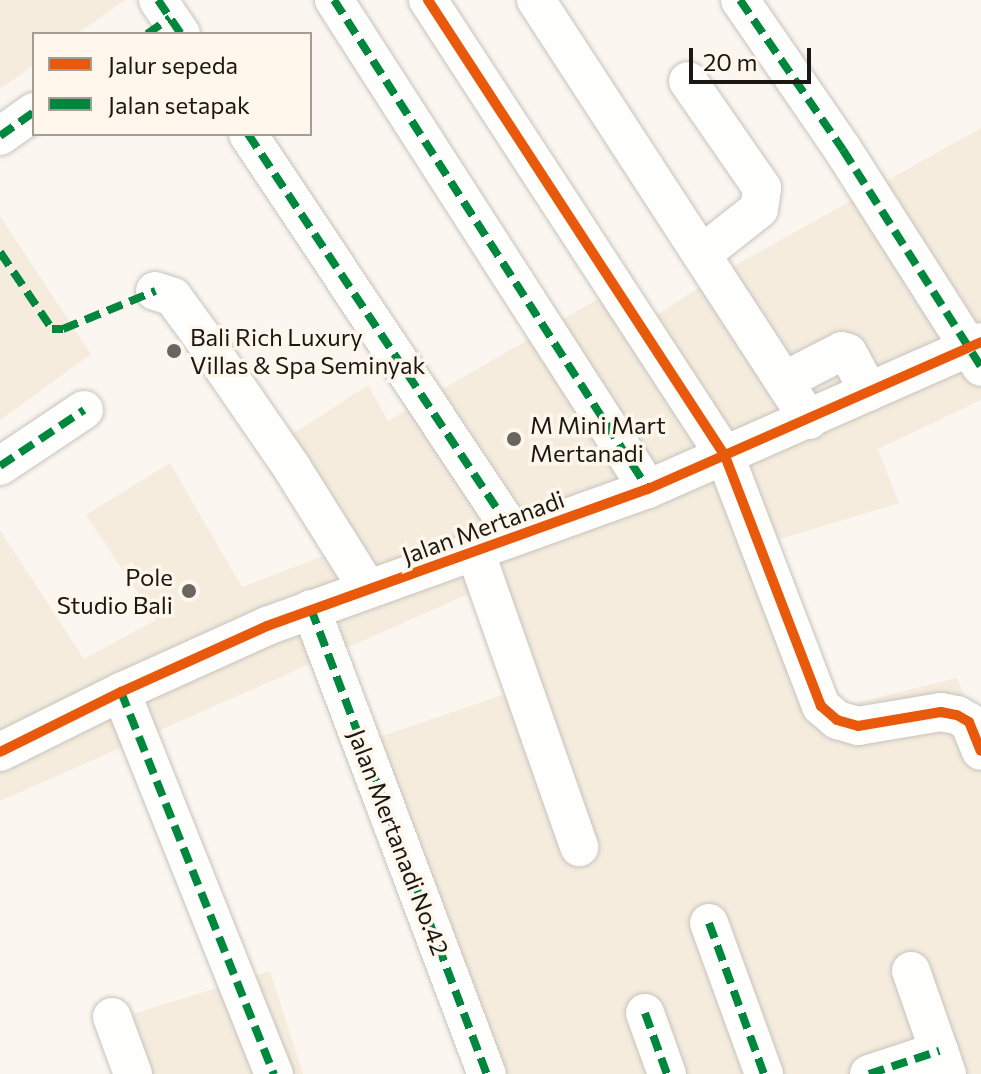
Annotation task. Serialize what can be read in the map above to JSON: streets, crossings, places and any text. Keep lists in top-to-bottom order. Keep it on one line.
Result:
{"streets":{"street":["Jalan Mertanadi","Jalan Mertanadi No.42"]},"crossings":[["Jalan Mertanadi","Jalan Mertanadi No.42"]],"places":["Bali Rich Luxury Villas & Spa Seminyak","M Mini Mart Mertanadi","Pole Studio Bali"],"legend":["Jalur sepeda","Jalan setapak"],"scale_bar":"20 m"}
